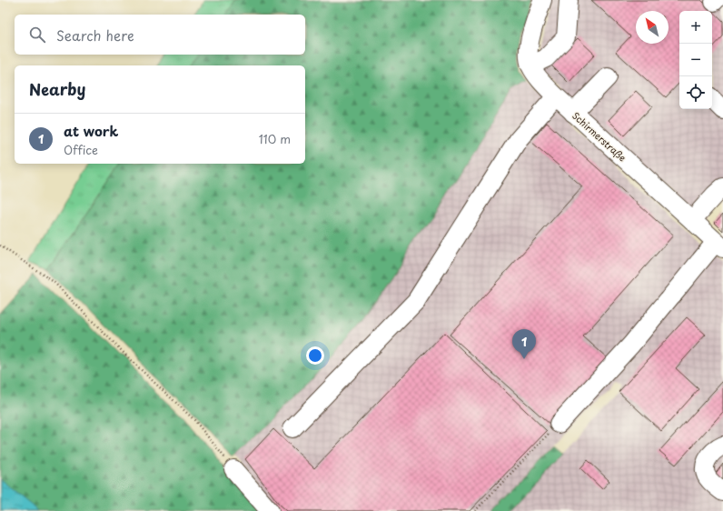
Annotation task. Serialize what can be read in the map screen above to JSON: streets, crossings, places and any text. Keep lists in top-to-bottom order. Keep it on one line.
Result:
{"streets":{"street":["Schirmerstraße"]},"north":"top left","page":{"map_buttons":["+","−"],"search":"Search here","heading":"Nearby","list":[{"mark":"1","name":"at work","note":"Office","value":"110 m"}],"pins":"1"}}
